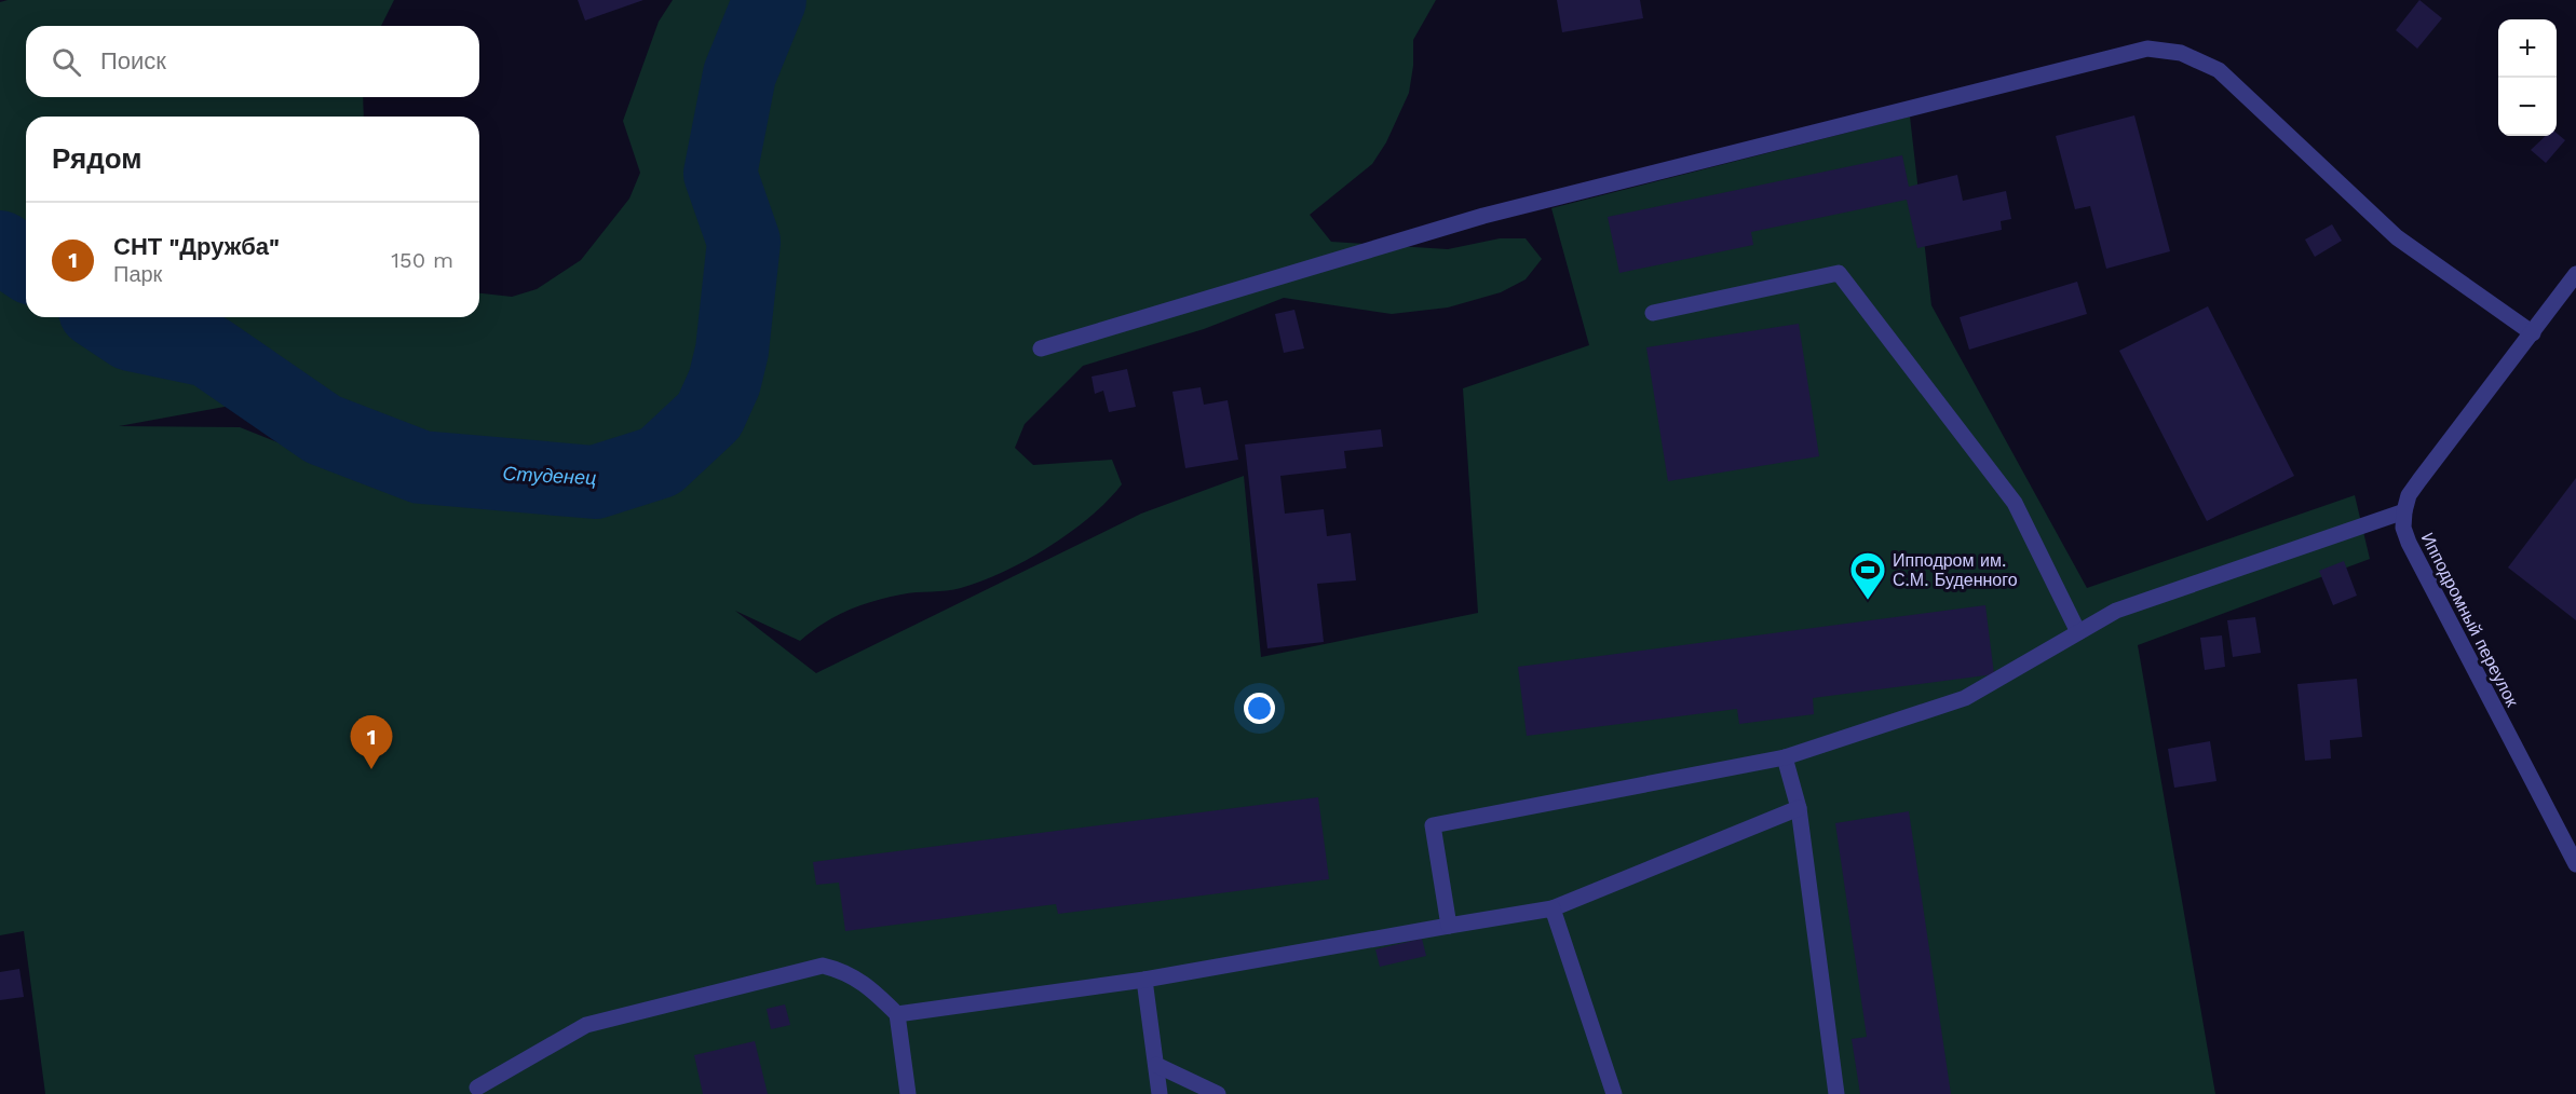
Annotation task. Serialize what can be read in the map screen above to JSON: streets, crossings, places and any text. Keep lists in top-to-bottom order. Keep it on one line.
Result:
{"streets":{"street":["Ипподромный переулок"]},"water":["Студенец"],"places":{"sports":["Ипподром им. С.М. Буденного"]},"page":{"map_buttons":["+","−"],"search":"Поиск","heading":"Рядом","list":[{"mark":"1","name":"СНТ \"Дружба\"","note":"Парк","value":"150 m"}],"pins":"1"}}
